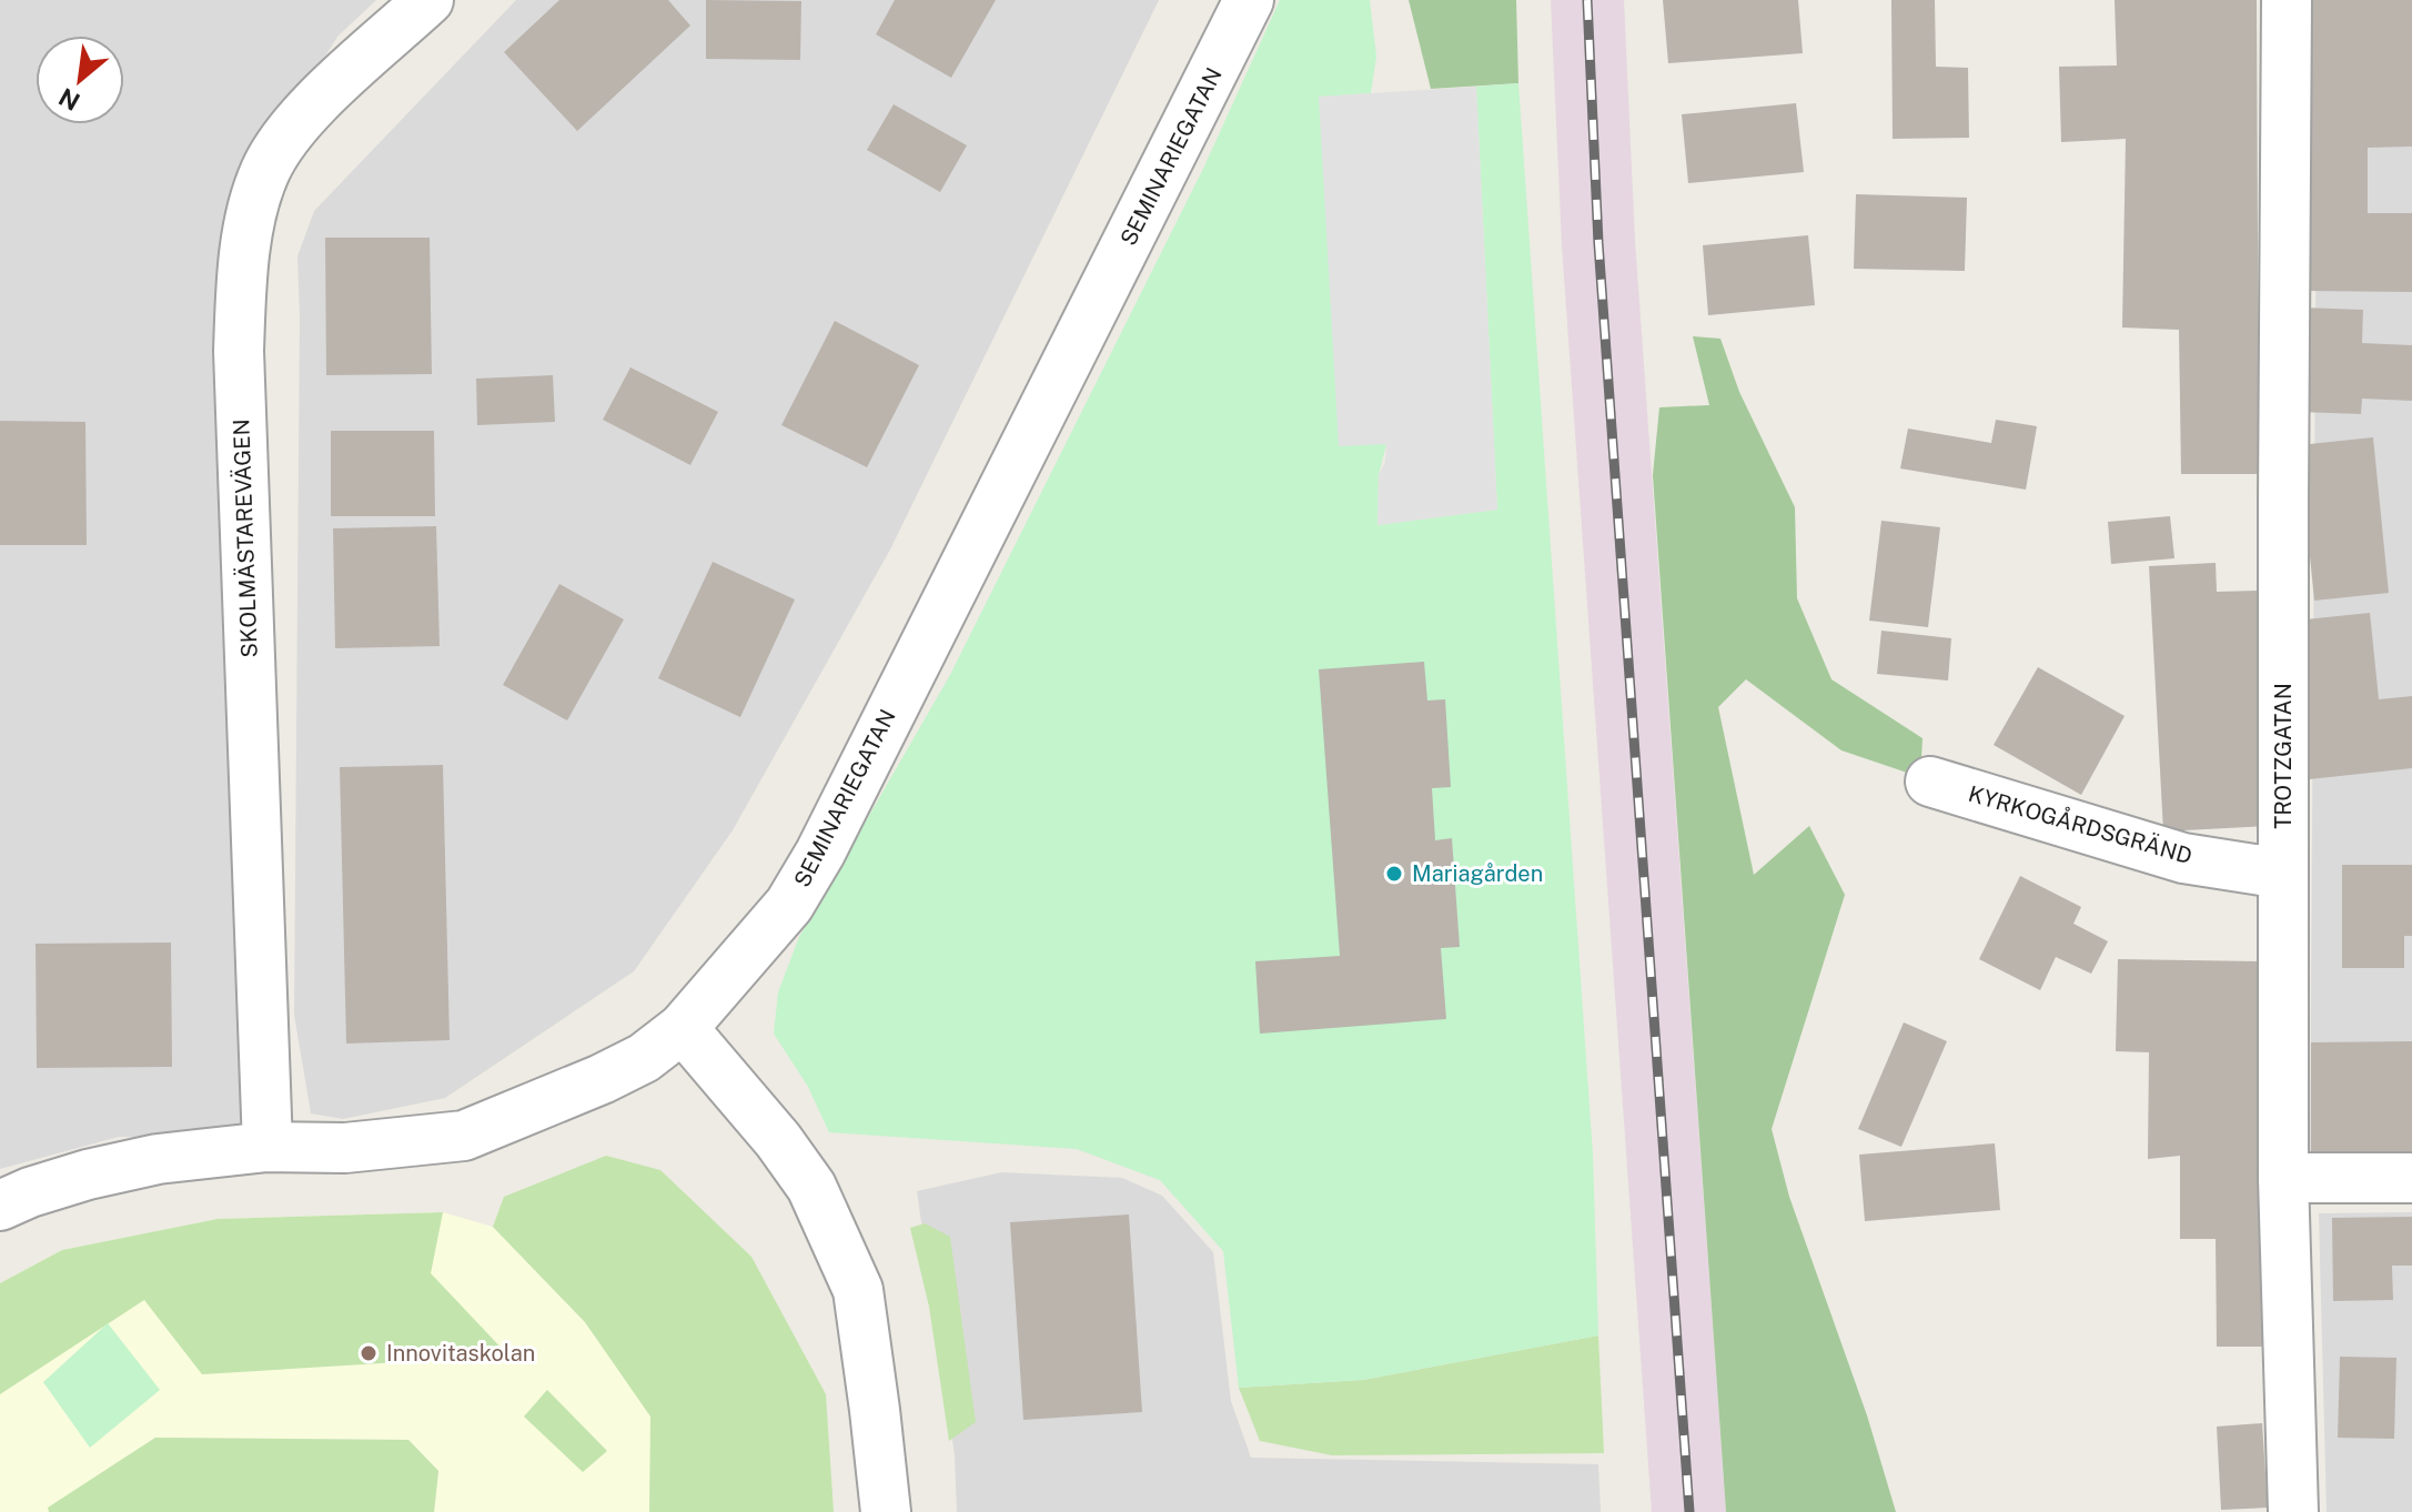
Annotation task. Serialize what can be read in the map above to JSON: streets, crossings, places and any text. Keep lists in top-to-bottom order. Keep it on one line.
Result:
{"streets":{"street":["SEMINARIEGATAN","SKOLMÄSTAREVÄGEN","TROTZGATAN","KYRKOGÅRDSGRÄND"]},"crossings":[["SEMINARIEGATAN","SKOLMÄSTAREVÄGEN"],["TROTZGATAN","KYRKOGÅRDSGRÄND"]],"places":["Mariagården","Innovitaskolan"],"north":"bottom left"}
